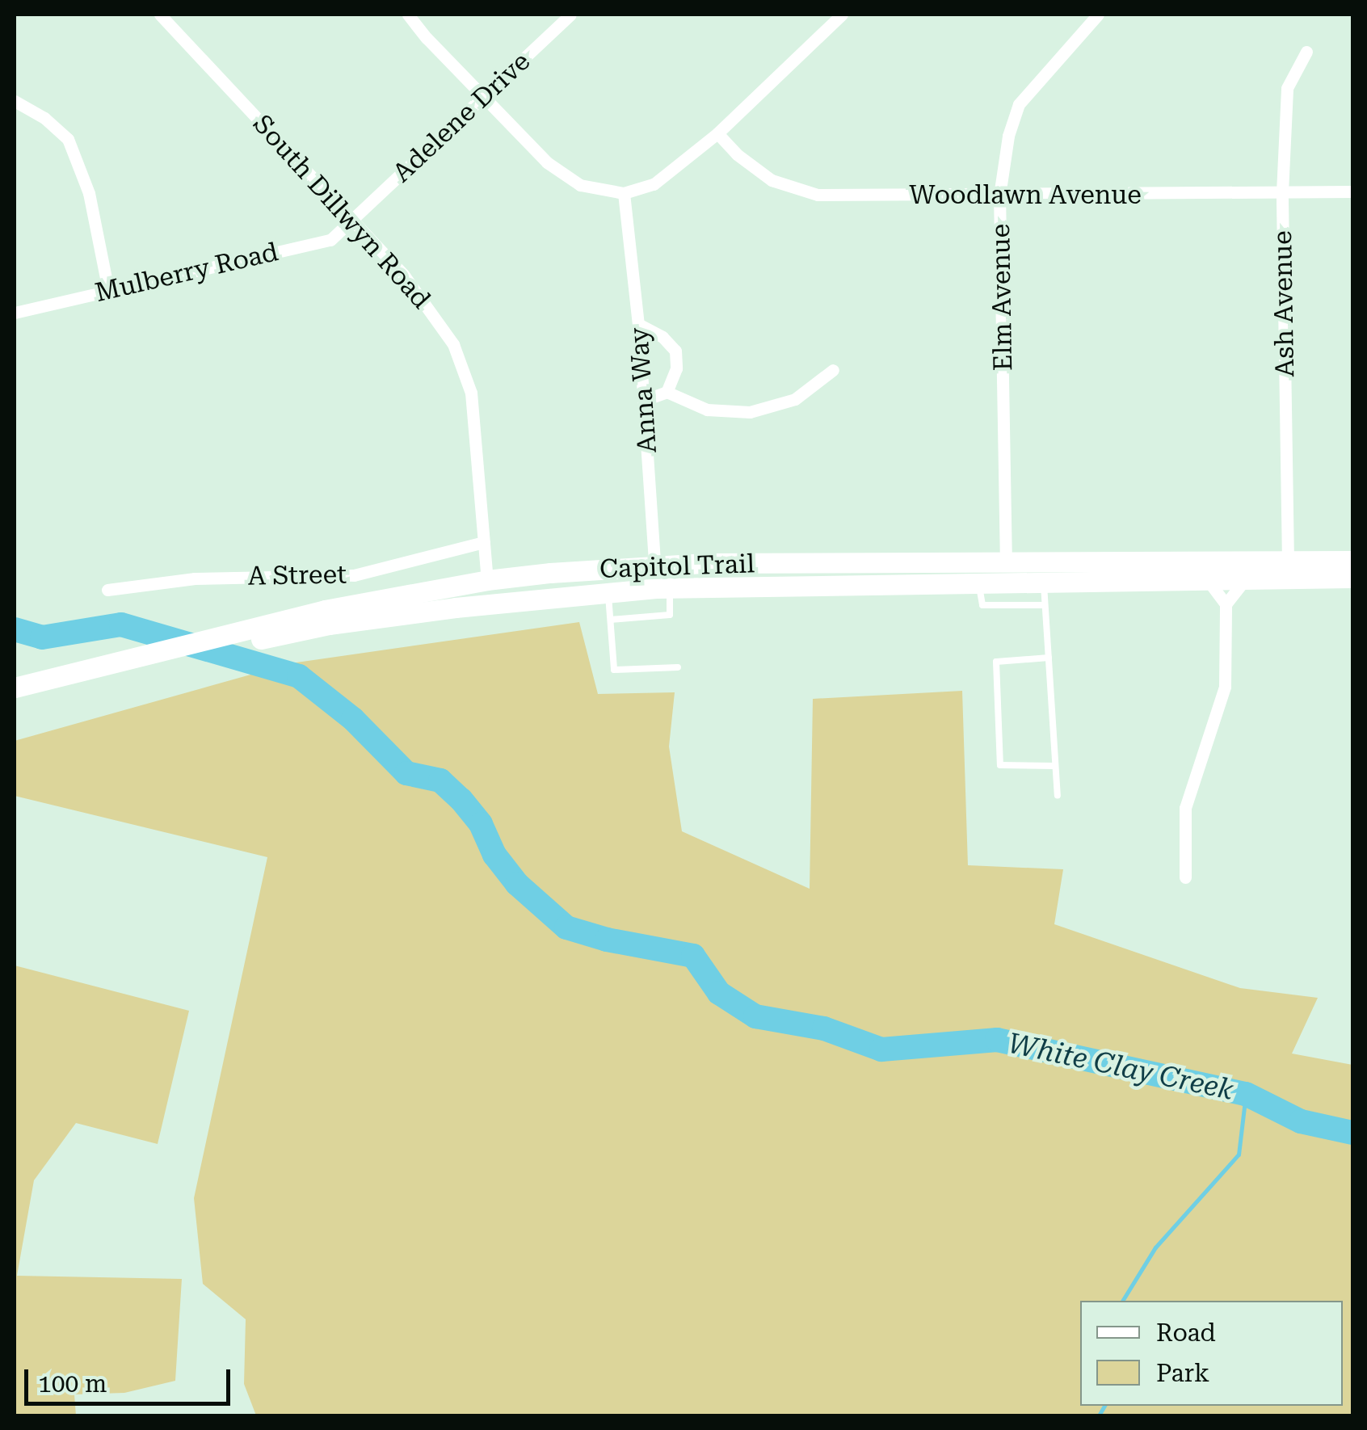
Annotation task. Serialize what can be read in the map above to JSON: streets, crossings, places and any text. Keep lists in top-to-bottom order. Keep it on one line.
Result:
{"streets":{"main road":["Capitol Trail"],"street":["Adelene Drive","Woodlawn Avenue","South Dillwyn Road","Mulberry Road","Elm Avenue","Ash Avenue","Anna Way","A Street"]},"crossings":[["Adelene Drive","South Dillwyn Road"],["Adelene Drive","Mulberry Road"],["Woodlawn Avenue","Elm Avenue"],["Woodlawn Avenue","Ash Avenue"],["South Dillwyn Road","Mulberry Road"],["South Dillwyn Road","Capitol Trail"],["South Dillwyn Road","A Street"],["Elm Avenue","Capitol Trail"],["Ash Avenue","Capitol Trail"],["Anna Way","Capitol Trail"]],"water":["White Clay Creek"],"legend":["Road","Park"],"scale_bar":"100 m"}
